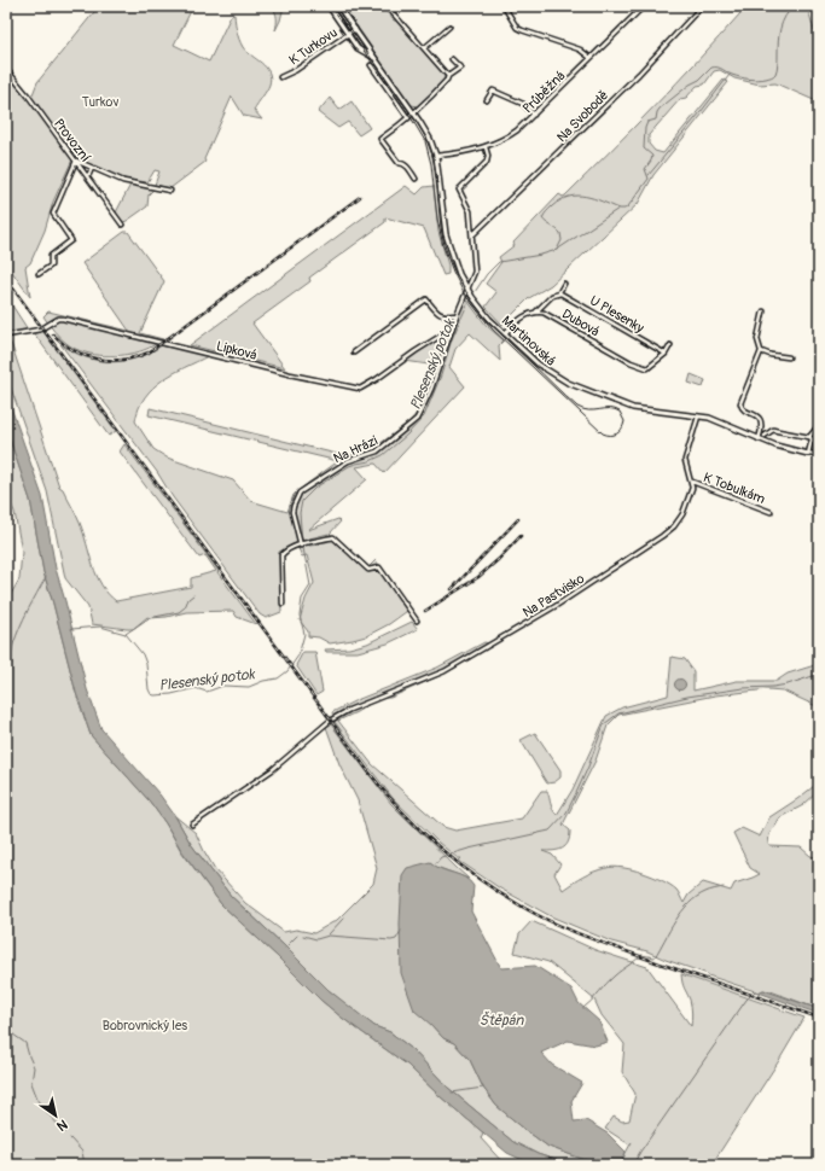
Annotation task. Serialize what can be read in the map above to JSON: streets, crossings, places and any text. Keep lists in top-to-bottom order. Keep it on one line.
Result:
{"streets":{"street":["K Turkovu","Průběžná","Na Svobodě","Provozní","U Plesenky","Dubová","Martinovská","Lipková","Na Hrázi","K Tobulkám","Na Pastvisko"]},"crossings":[["K Turkovu","Martinovská"],["Průběžná","Martinovská"],["U Plesenky","Dubová"],["Martinovská","Na Hrázi"],["Lipková","Na Hrázi"],["K Tobulkám","Na Pastvisko"]],"water":["Plesenský potok","Štěpán"],"parks":["Turkov","Bobrovnický les"],"north":"bottom right"}
